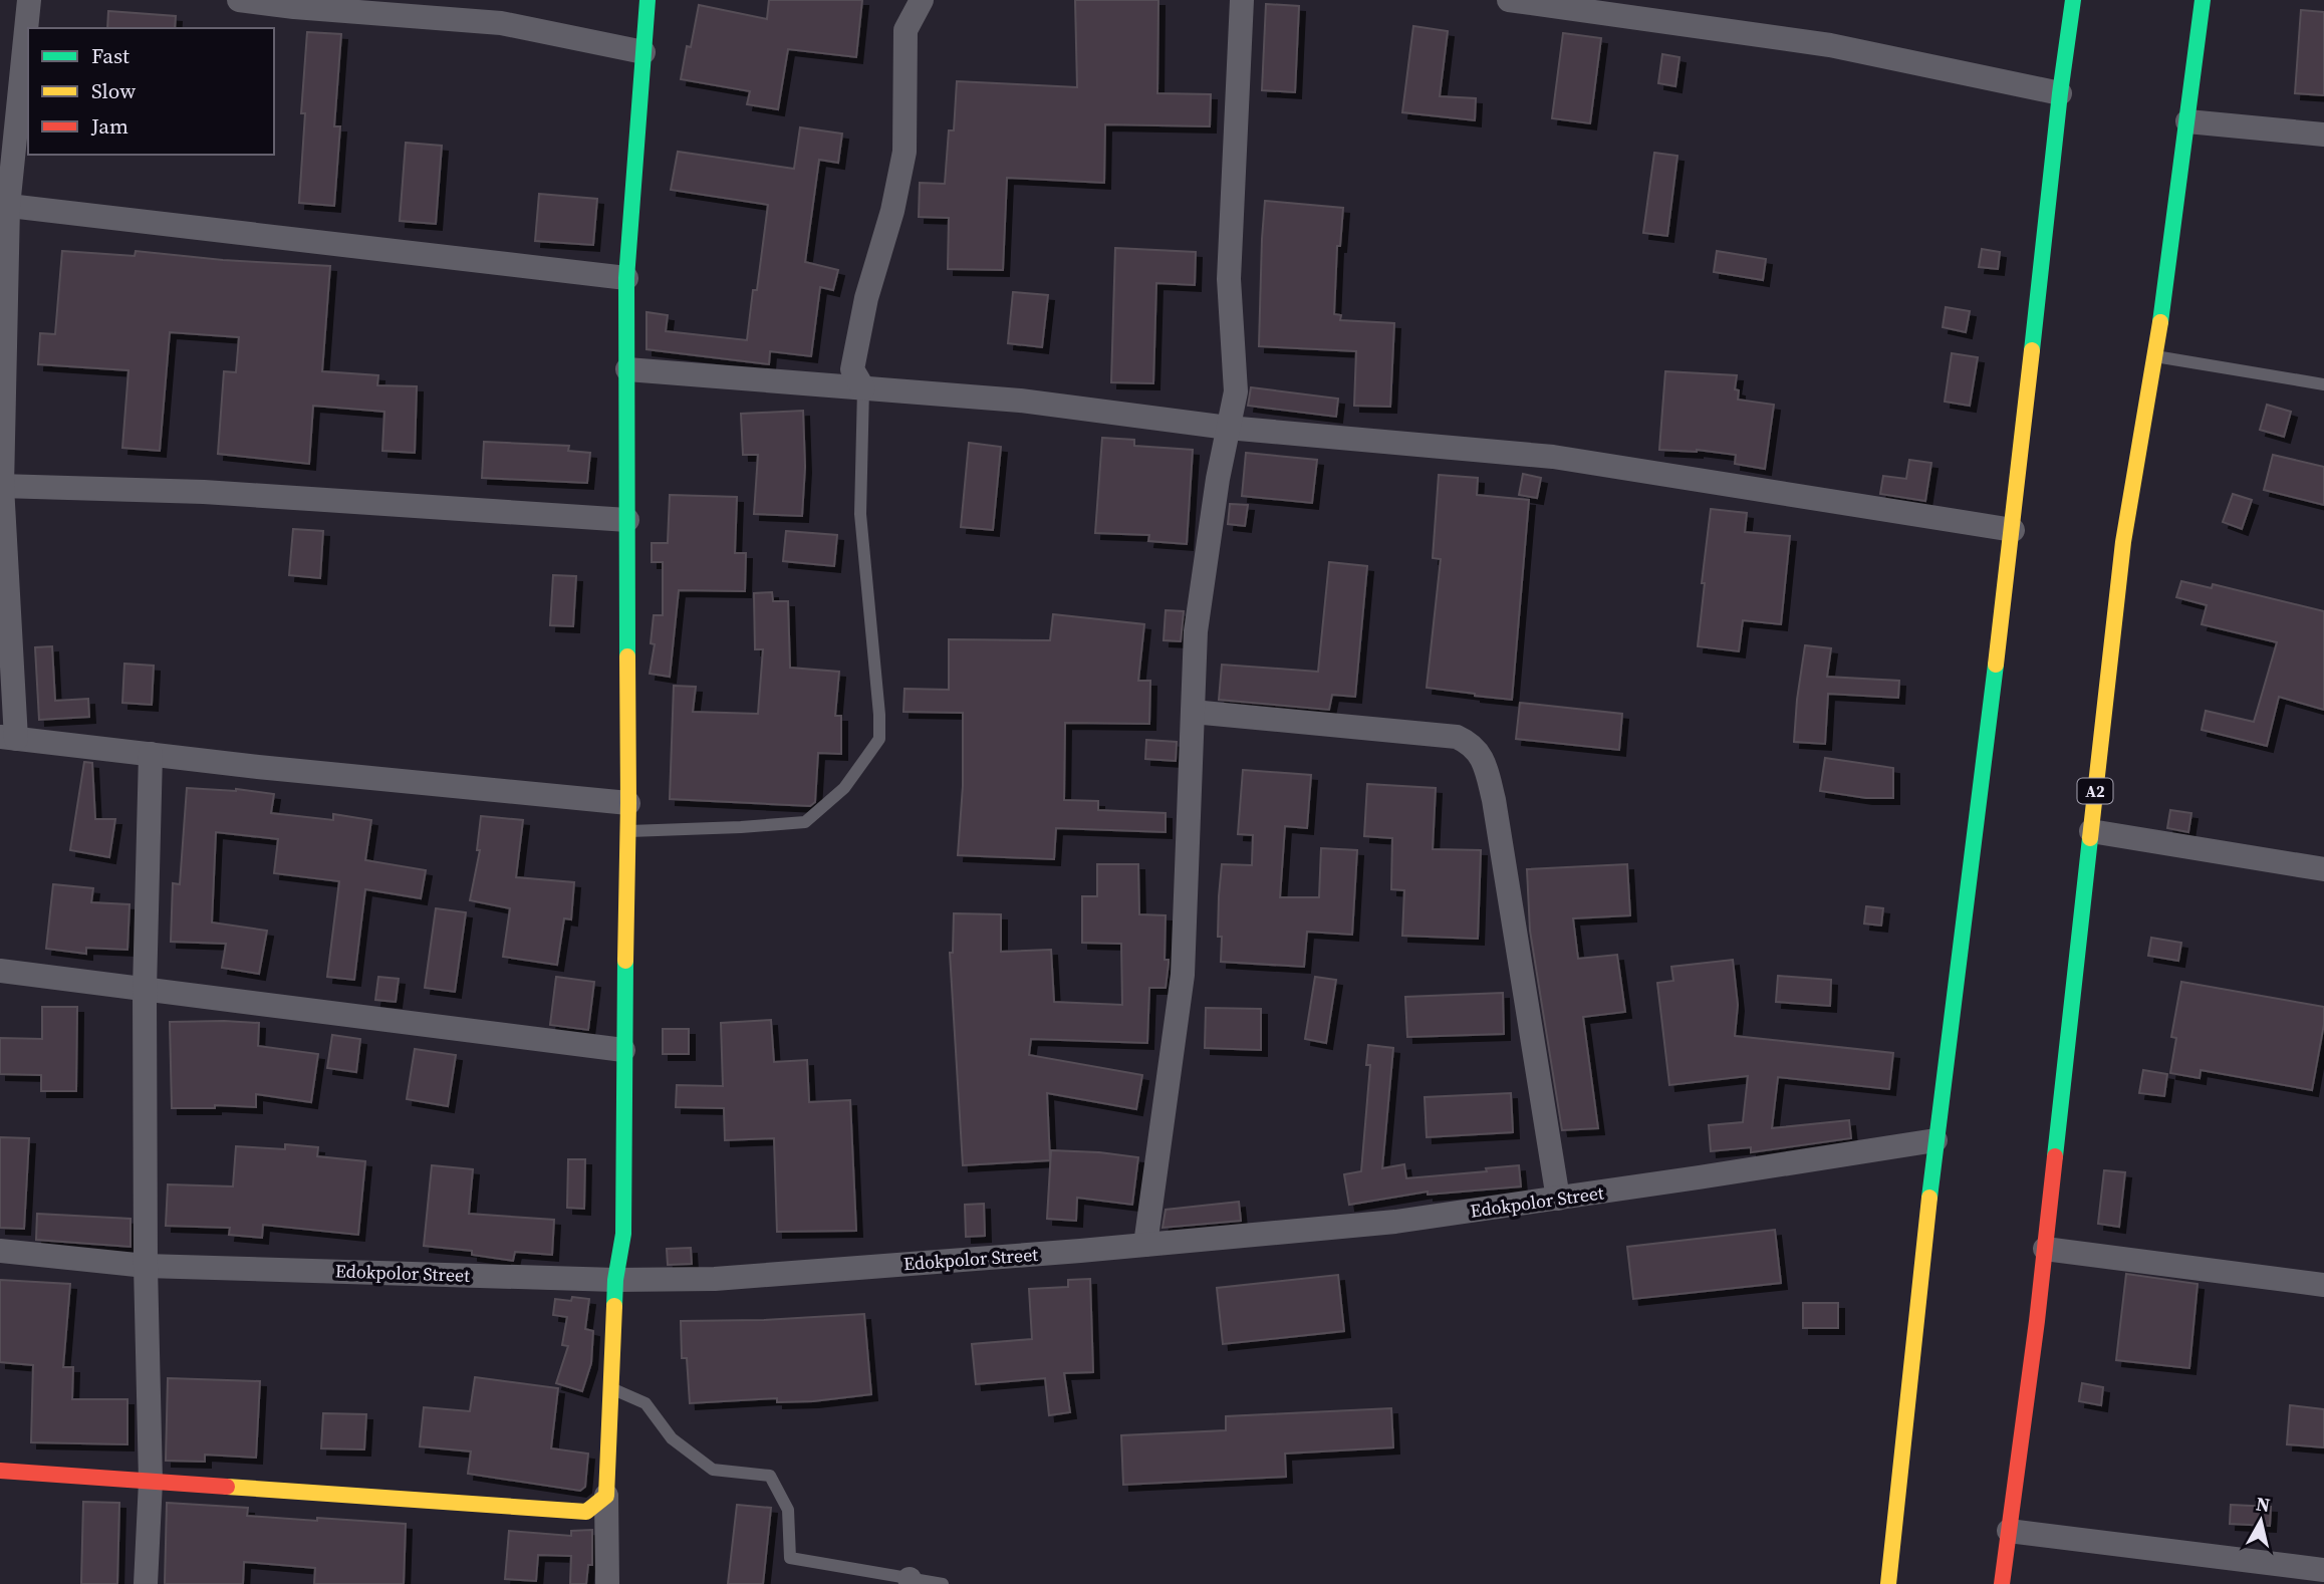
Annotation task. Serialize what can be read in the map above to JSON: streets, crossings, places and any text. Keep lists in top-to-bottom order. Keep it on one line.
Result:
{"streets":{"main road":["A2"],"street":["Edokpolor Street"]},"legend":["Fast","Slow","Jam"],"north":"top"}
